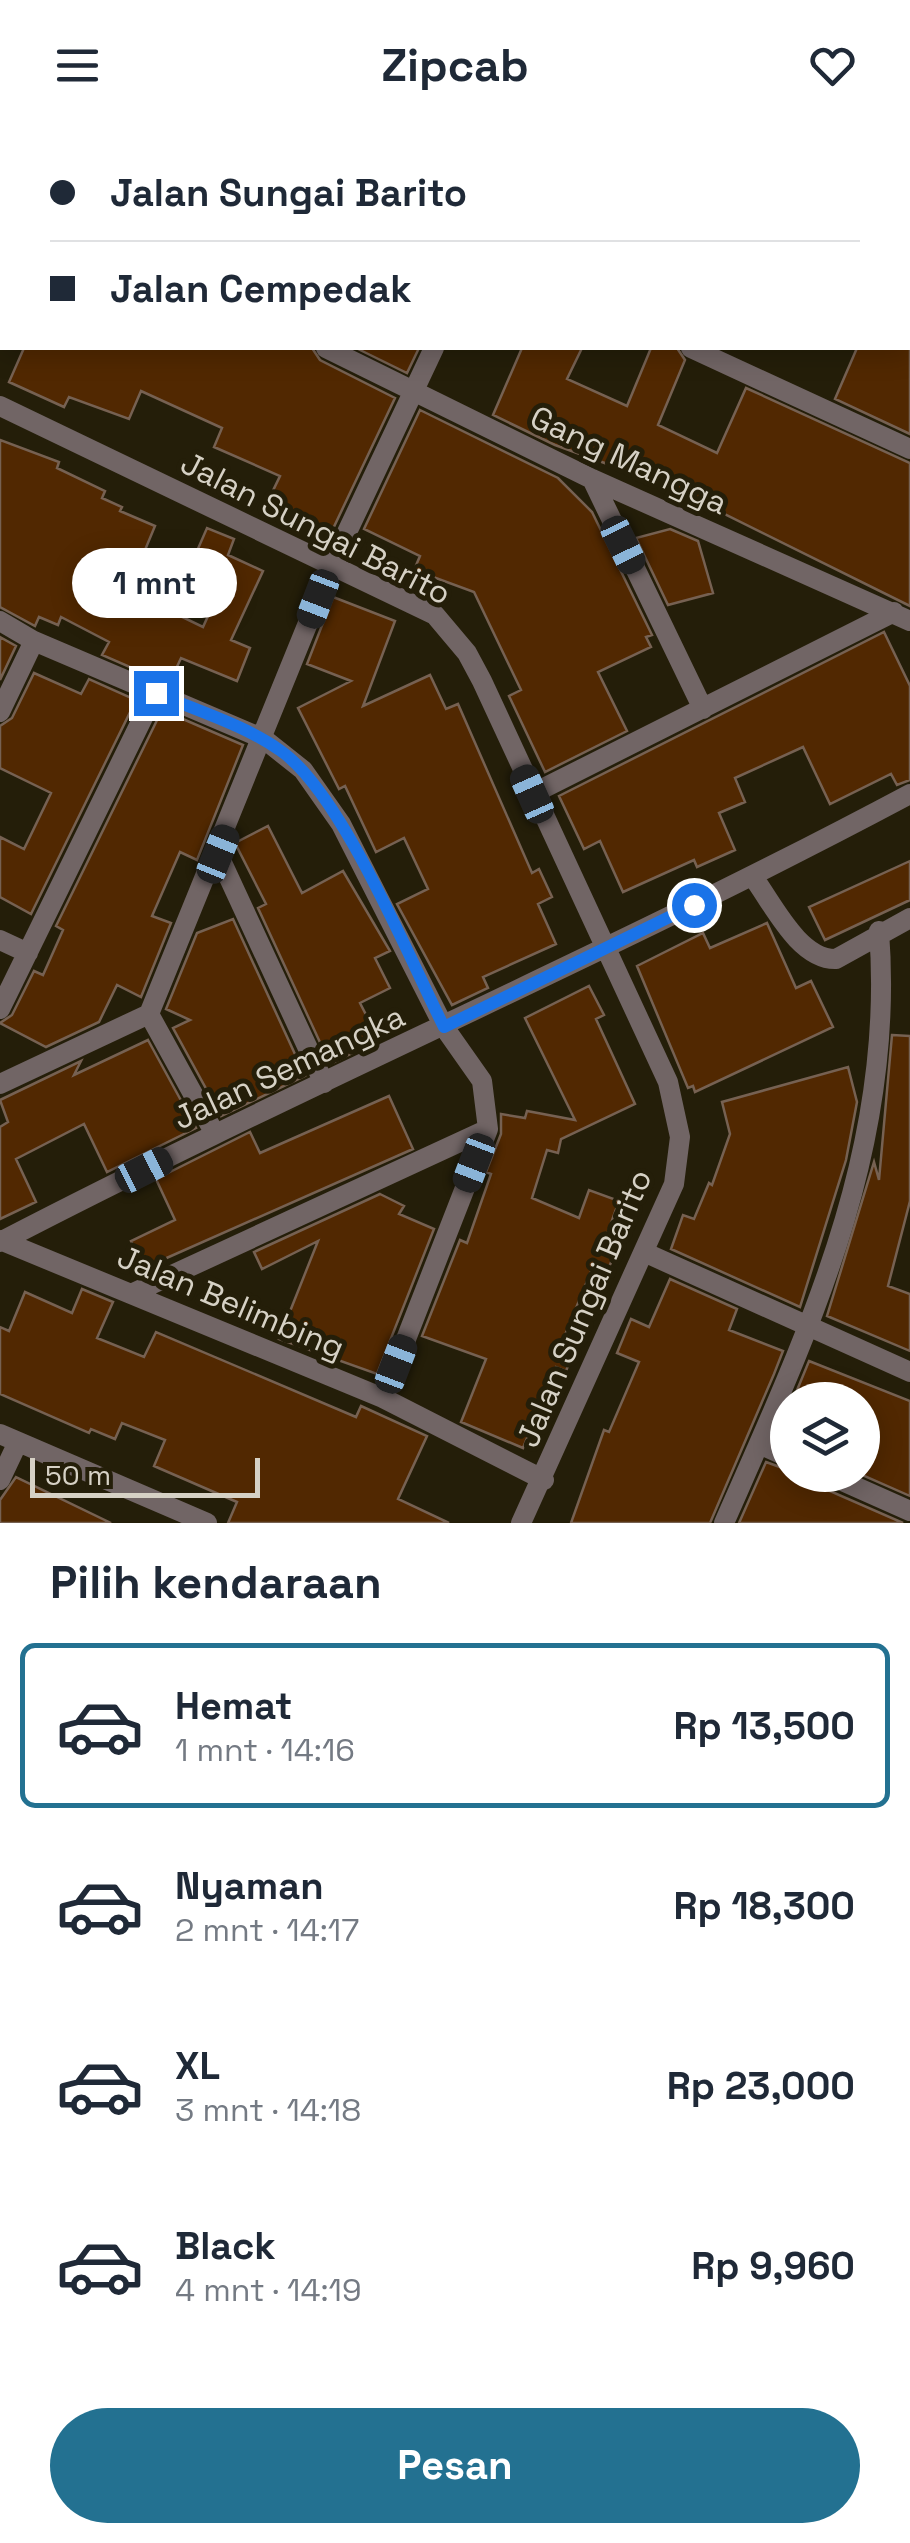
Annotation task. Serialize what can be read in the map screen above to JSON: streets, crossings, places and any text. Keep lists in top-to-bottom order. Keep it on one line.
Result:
{"streets":{"street":["Gang Mangga","Jalan Sungai Barito","Jalan Semangka","Jalan Belimbing"]},"crossings":[["Jalan Sungai Barito","Jalan Semangka"],["Jalan Sungai Barito","Jalan Belimbing"],["Jalan Semangka","Jalan Belimbing"]],"scale_bar":"50 m","page":{"header":"Zipcab","banner":["Jalan Sungai Barito","Jalan Cempedak"],"bubble":"1 mnt","scale":"50 m","heading":"Pilih kendaraan","list":[{"name":"Hemat","note":"1 mnt · 14:16","value":"Rp 13,500"},{"name":"Nyaman","note":"2 mnt · 14:17","value":"Rp 18,300"},{"name":"XL","note":"3 mnt · 14:18","value":"Rp 23,000"},{"name":"Black","note":"4 mnt · 14:19","value":"Rp 9,960"}],"buttons":"Pesan"}}
